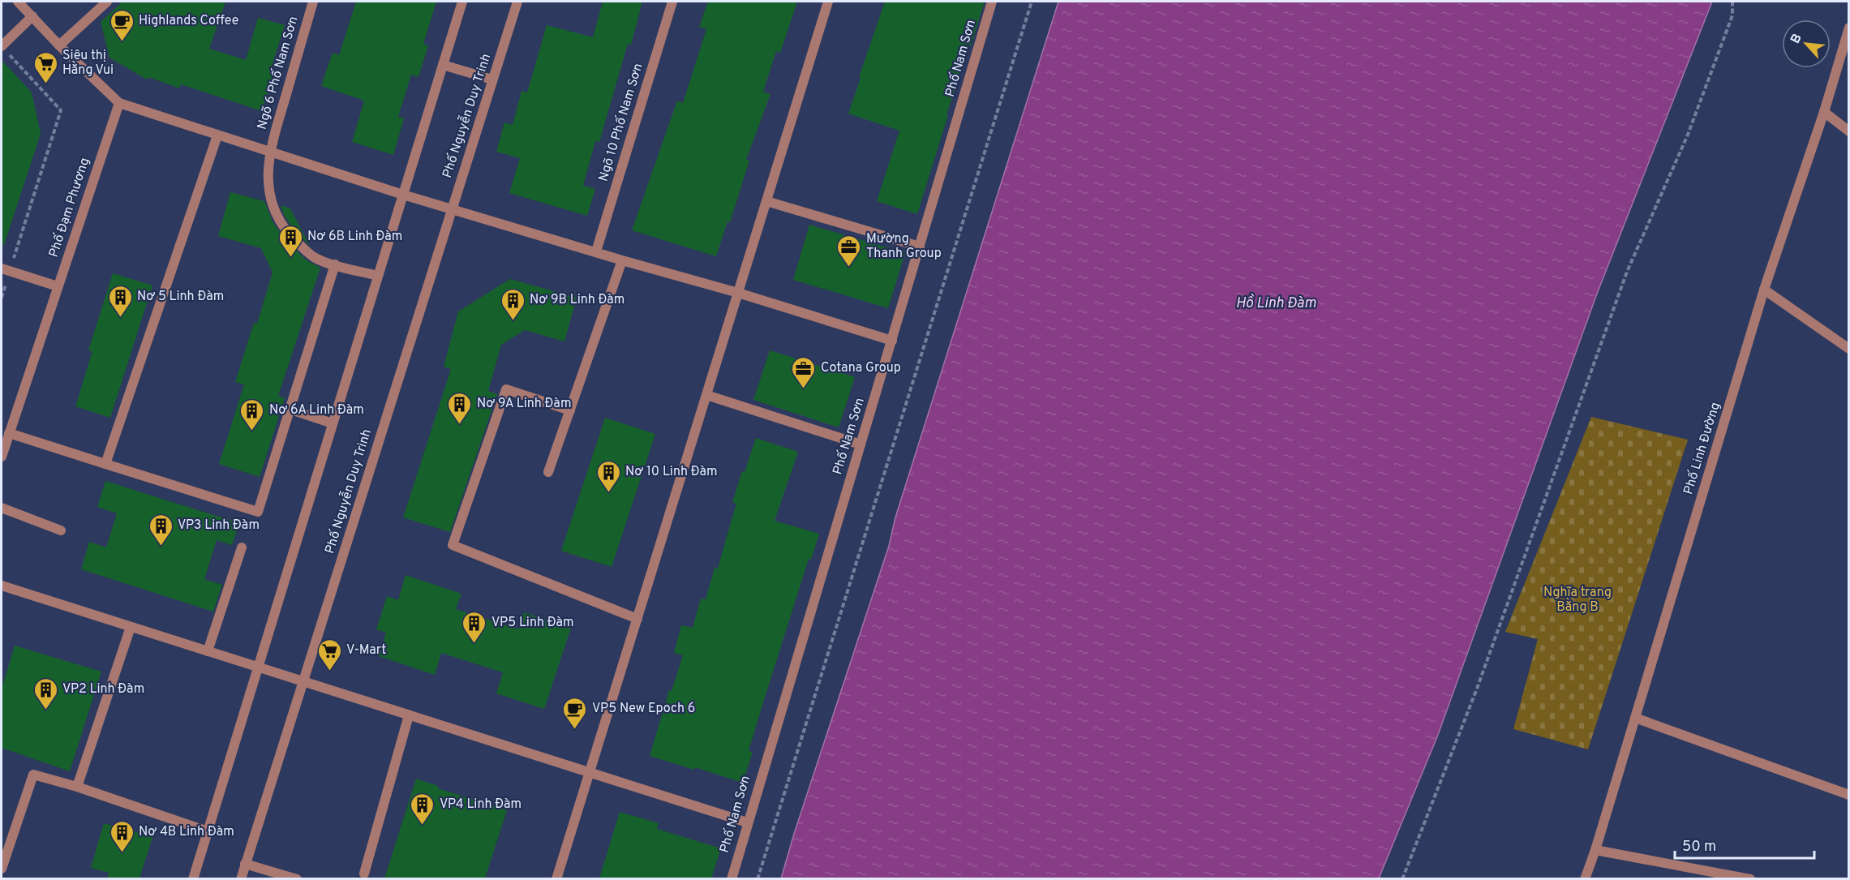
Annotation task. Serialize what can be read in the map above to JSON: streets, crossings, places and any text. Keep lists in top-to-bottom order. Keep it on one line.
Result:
{"streets":{"street":["Phố Nam Sơn","Ngõ 6 Phố Nam Sơn","Phố Nguyễn Duy Trinh","Ngõ 10 Phố Nam Sơn","Phố Đạm Phương","Phố Linh Đường"]},"water":["Hồ Linh Đàm"],"parks":["Nghĩa trang Bằng B"],"places":{"cafe":["Highlands Coffee","VP5 New Epoch 6"],"supermarket":["Siêu thị Hằng Vui","V-Mart"],"building":["Nơ 6B Linh Đàm","Nơ 5 Linh Đàm","Nơ 9B Linh Đàm","Nơ 9A Linh Đàm","Nơ 6A Linh Đàm","Nơ 10 Linh Đàm","VP3 Linh Đàm","VP5 Linh Đàm","VP2 Linh Đàm","VP4 Linh Đàm","Nơ 4B Linh Đàm"],"office":["Mường Thanh Group","Cotana Group"]},"scale_bar":"50 m","north":"top left"}
